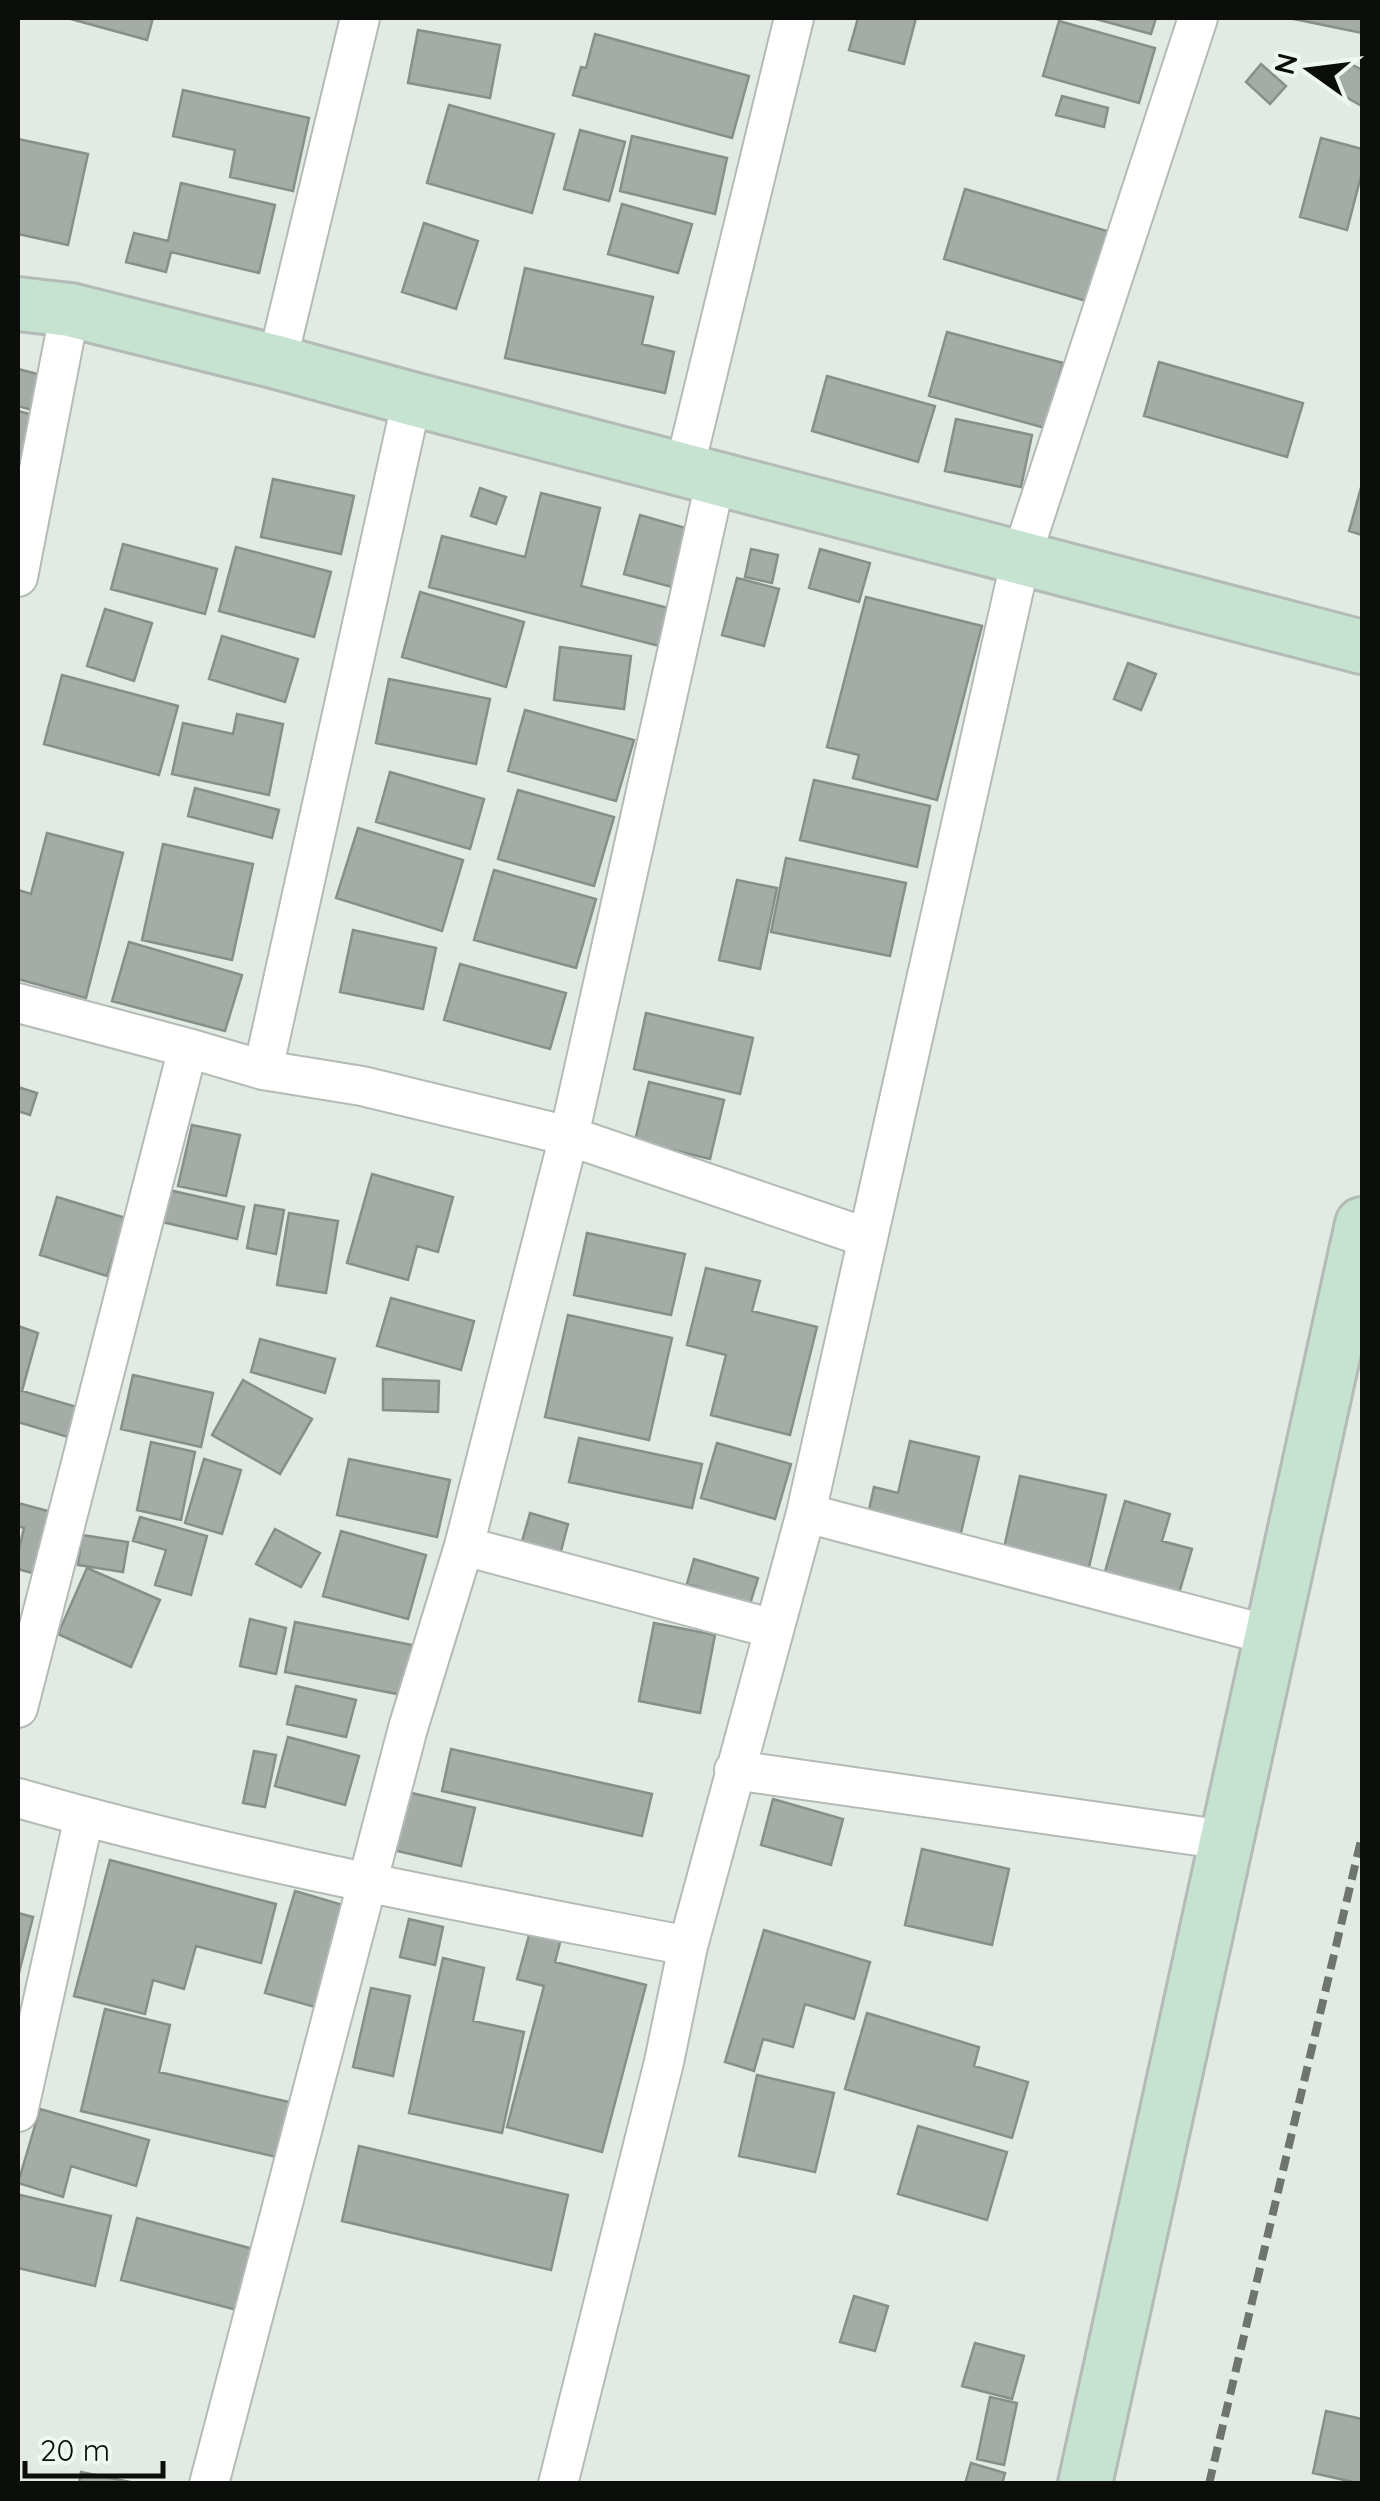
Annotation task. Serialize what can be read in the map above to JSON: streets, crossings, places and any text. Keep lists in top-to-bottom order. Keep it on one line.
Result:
{"scale_bar":"20 m","north":"left"}
